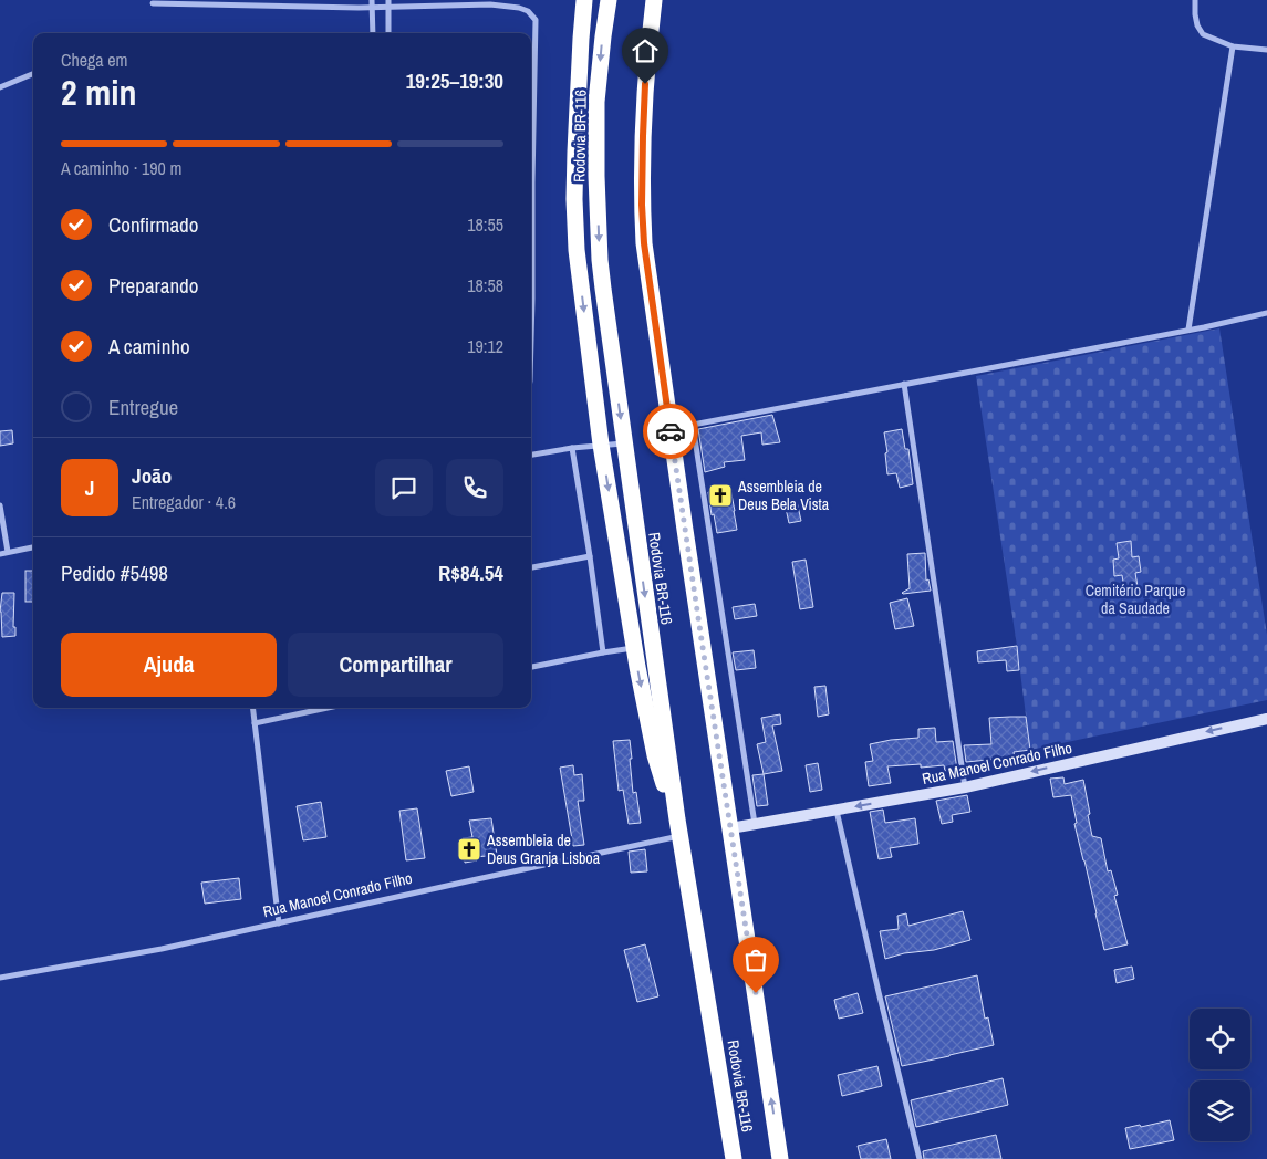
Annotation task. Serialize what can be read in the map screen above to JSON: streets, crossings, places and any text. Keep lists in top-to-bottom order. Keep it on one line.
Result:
{"streets":{"highway":["Rodovia BR-116"],"street":["Rua Manoel Conrado Filho"]},"crossings":[["Rodovia BR-116","Rua Manoel Conrado Filho"]],"one_way":["Rua Manoel Conrado Filho"],"parks":["Cemitério Parque da Saudade"],"places":{"church":["Assembleia de Deus Bela Vista","Assembleia de Deus Granja Lisboa"]},"page":{"heading":["2 min","Chega em","19:25–19:30"],"panel":["João","Entregador · 4.6","Pedido #5498","R$84.54"],"bar":"A caminho · 190 m","list":[["Confirmado","18:55"],["Preparando","18:58"],["A caminho","19:12"],"Entregue"],"round":"J","buttons":["Ajuda","Compartilhar"]}}
